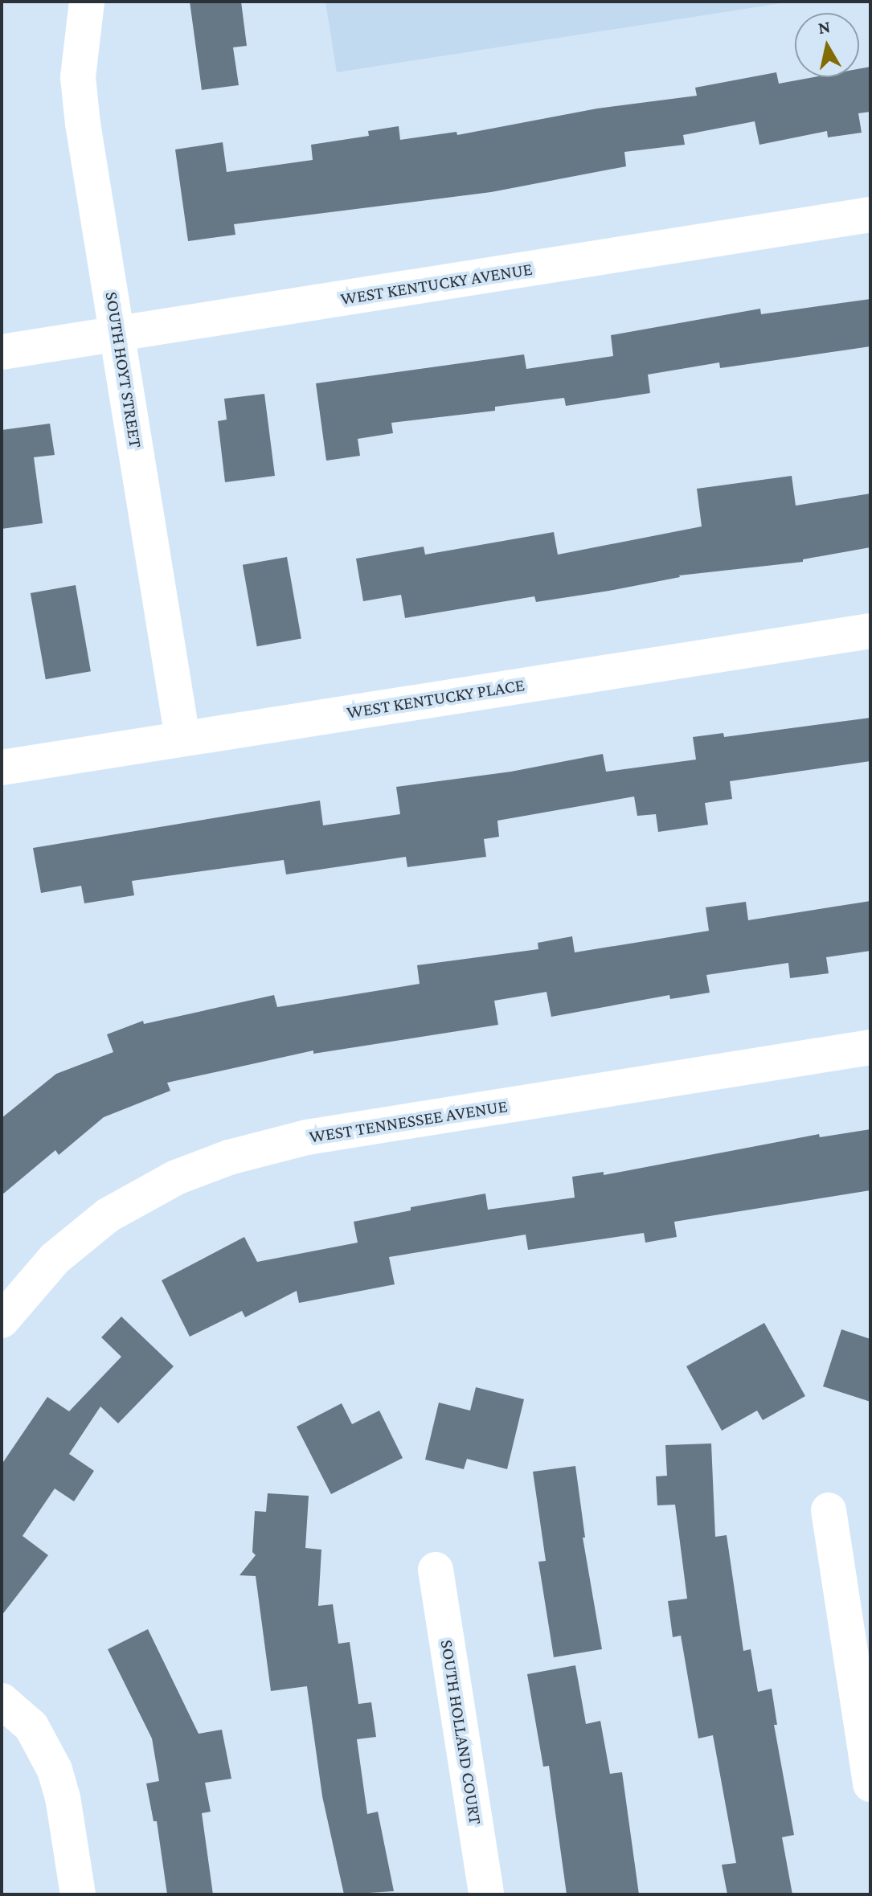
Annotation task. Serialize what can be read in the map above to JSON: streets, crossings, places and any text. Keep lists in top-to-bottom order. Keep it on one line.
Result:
{"streets":{"street":["WEST KENTUCKY AVENUE","SOUTH HOYT STREET","WEST KENTUCKY PLACE","WEST TENNESSEE AVENUE","SOUTH HOLLAND COURT"]},"crossings":[["WEST KENTUCKY AVENUE","SOUTH HOYT STREET"],["SOUTH HOYT STREET","WEST KENTUCKY PLACE"]],"north":"top"}
